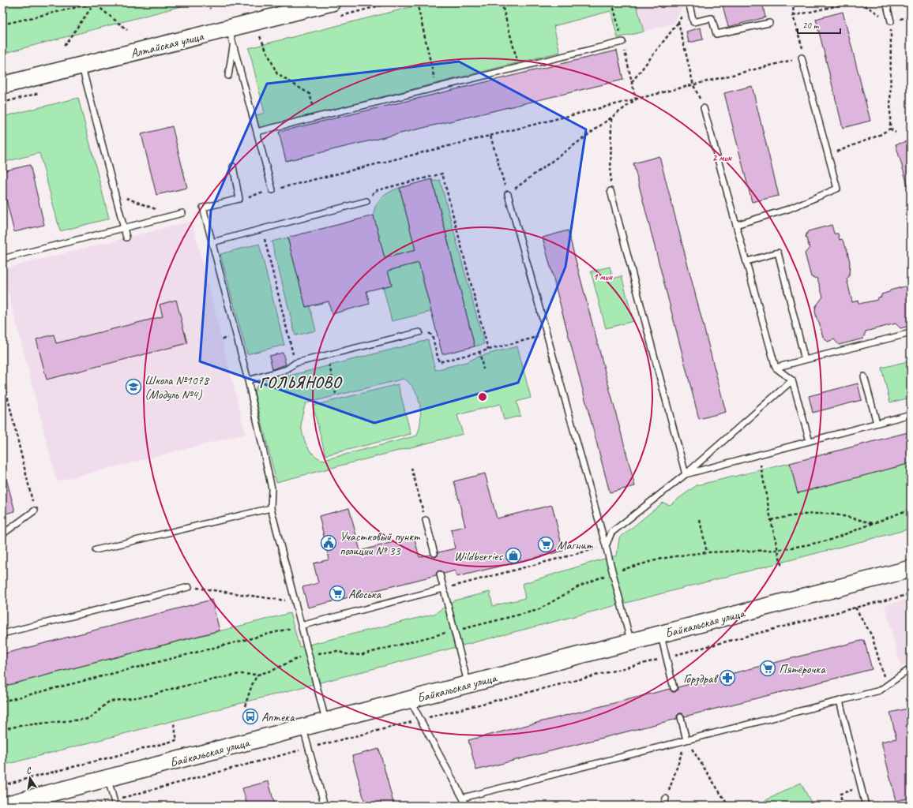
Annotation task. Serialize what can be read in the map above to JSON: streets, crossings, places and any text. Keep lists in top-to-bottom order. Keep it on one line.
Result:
{"streets":{"street":["Алтайская улица","Байкальская улица"]},"districts":["ГОЛЬЯНОВО"],"places":{"school or university":["Школа №1078 (Модуль №4)"],"public building":["Участковый пункт полиции № 33"],"supermarket":["Магнит","Авоська","Пятёрочка"],"shop":["Wildberries"],"pharmacy":["Горздрав"],"bus stop":["Аптека"]},"scale_bar":"20 m","north":"top","rings":["2 мин","1 мин"]}
